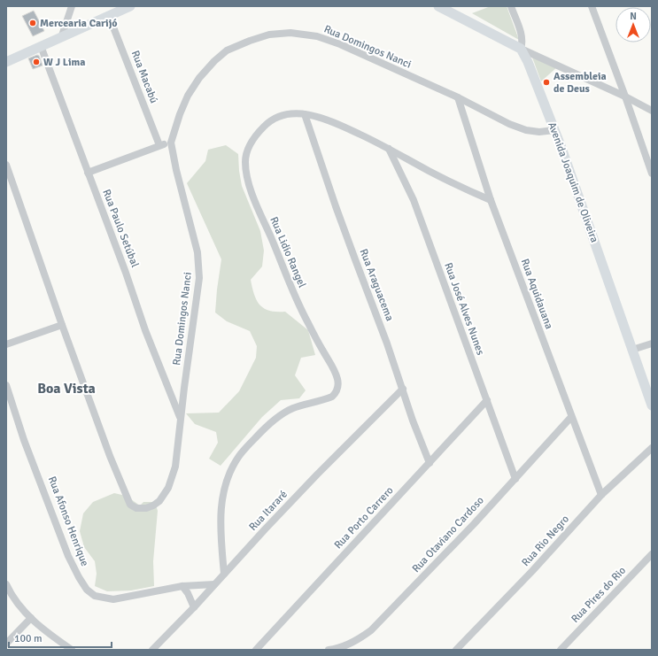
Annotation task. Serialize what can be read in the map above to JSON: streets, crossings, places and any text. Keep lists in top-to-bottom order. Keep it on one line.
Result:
{"streets":{"main road":["Avenida Joaquim de Oliveira"],"street":["Rua Domingos Nanci","Rua Macabú","Rua Paulo Setúbal","Rua Lidio Rangel","Rua Araguacema","Rua Aquidauana","Rua José Alves Nunes","Rua Itararé","Rua Porto Carrero","Rua Afonso Henrique","Rua Otaviano Cardoso","Rua Rio Negro","Rua Pires do Rio"]},"crossings":[["Rua Domingos Nanci","Avenida Joaquim de Oliveira"],["Rua Domingos Nanci","Rua Paulo Setúbal"],["Rua Domingos Nanci","Rua Aquidauana"],["Rua Lidio Rangel","Rua Araguacema"],["Rua Lidio Rangel","Rua Aquidauana"],["Rua Lidio Rangel","Rua José Alves Nunes"],["Rua Lidio Rangel","Rua Itararé"],["Rua Araguacema","Rua Itararé"],["Rua Araguacema","Rua Porto Carrero"],["Rua Aquidauana","Rua Otaviano Cardoso"],["Rua Aquidauana","Rua Rio Negro"],["Rua José Alves Nunes","Rua Porto Carrero"],["Rua José Alves Nunes","Rua Otaviano Cardoso"],["Rua Itararé","Rua Afonso Henrique"]],"districts":["Boa Vista"],"places":["Mercearia Carijó","W J Lima","Assembleia de Deus"],"scale_bar":"100 m","north":"top"}
